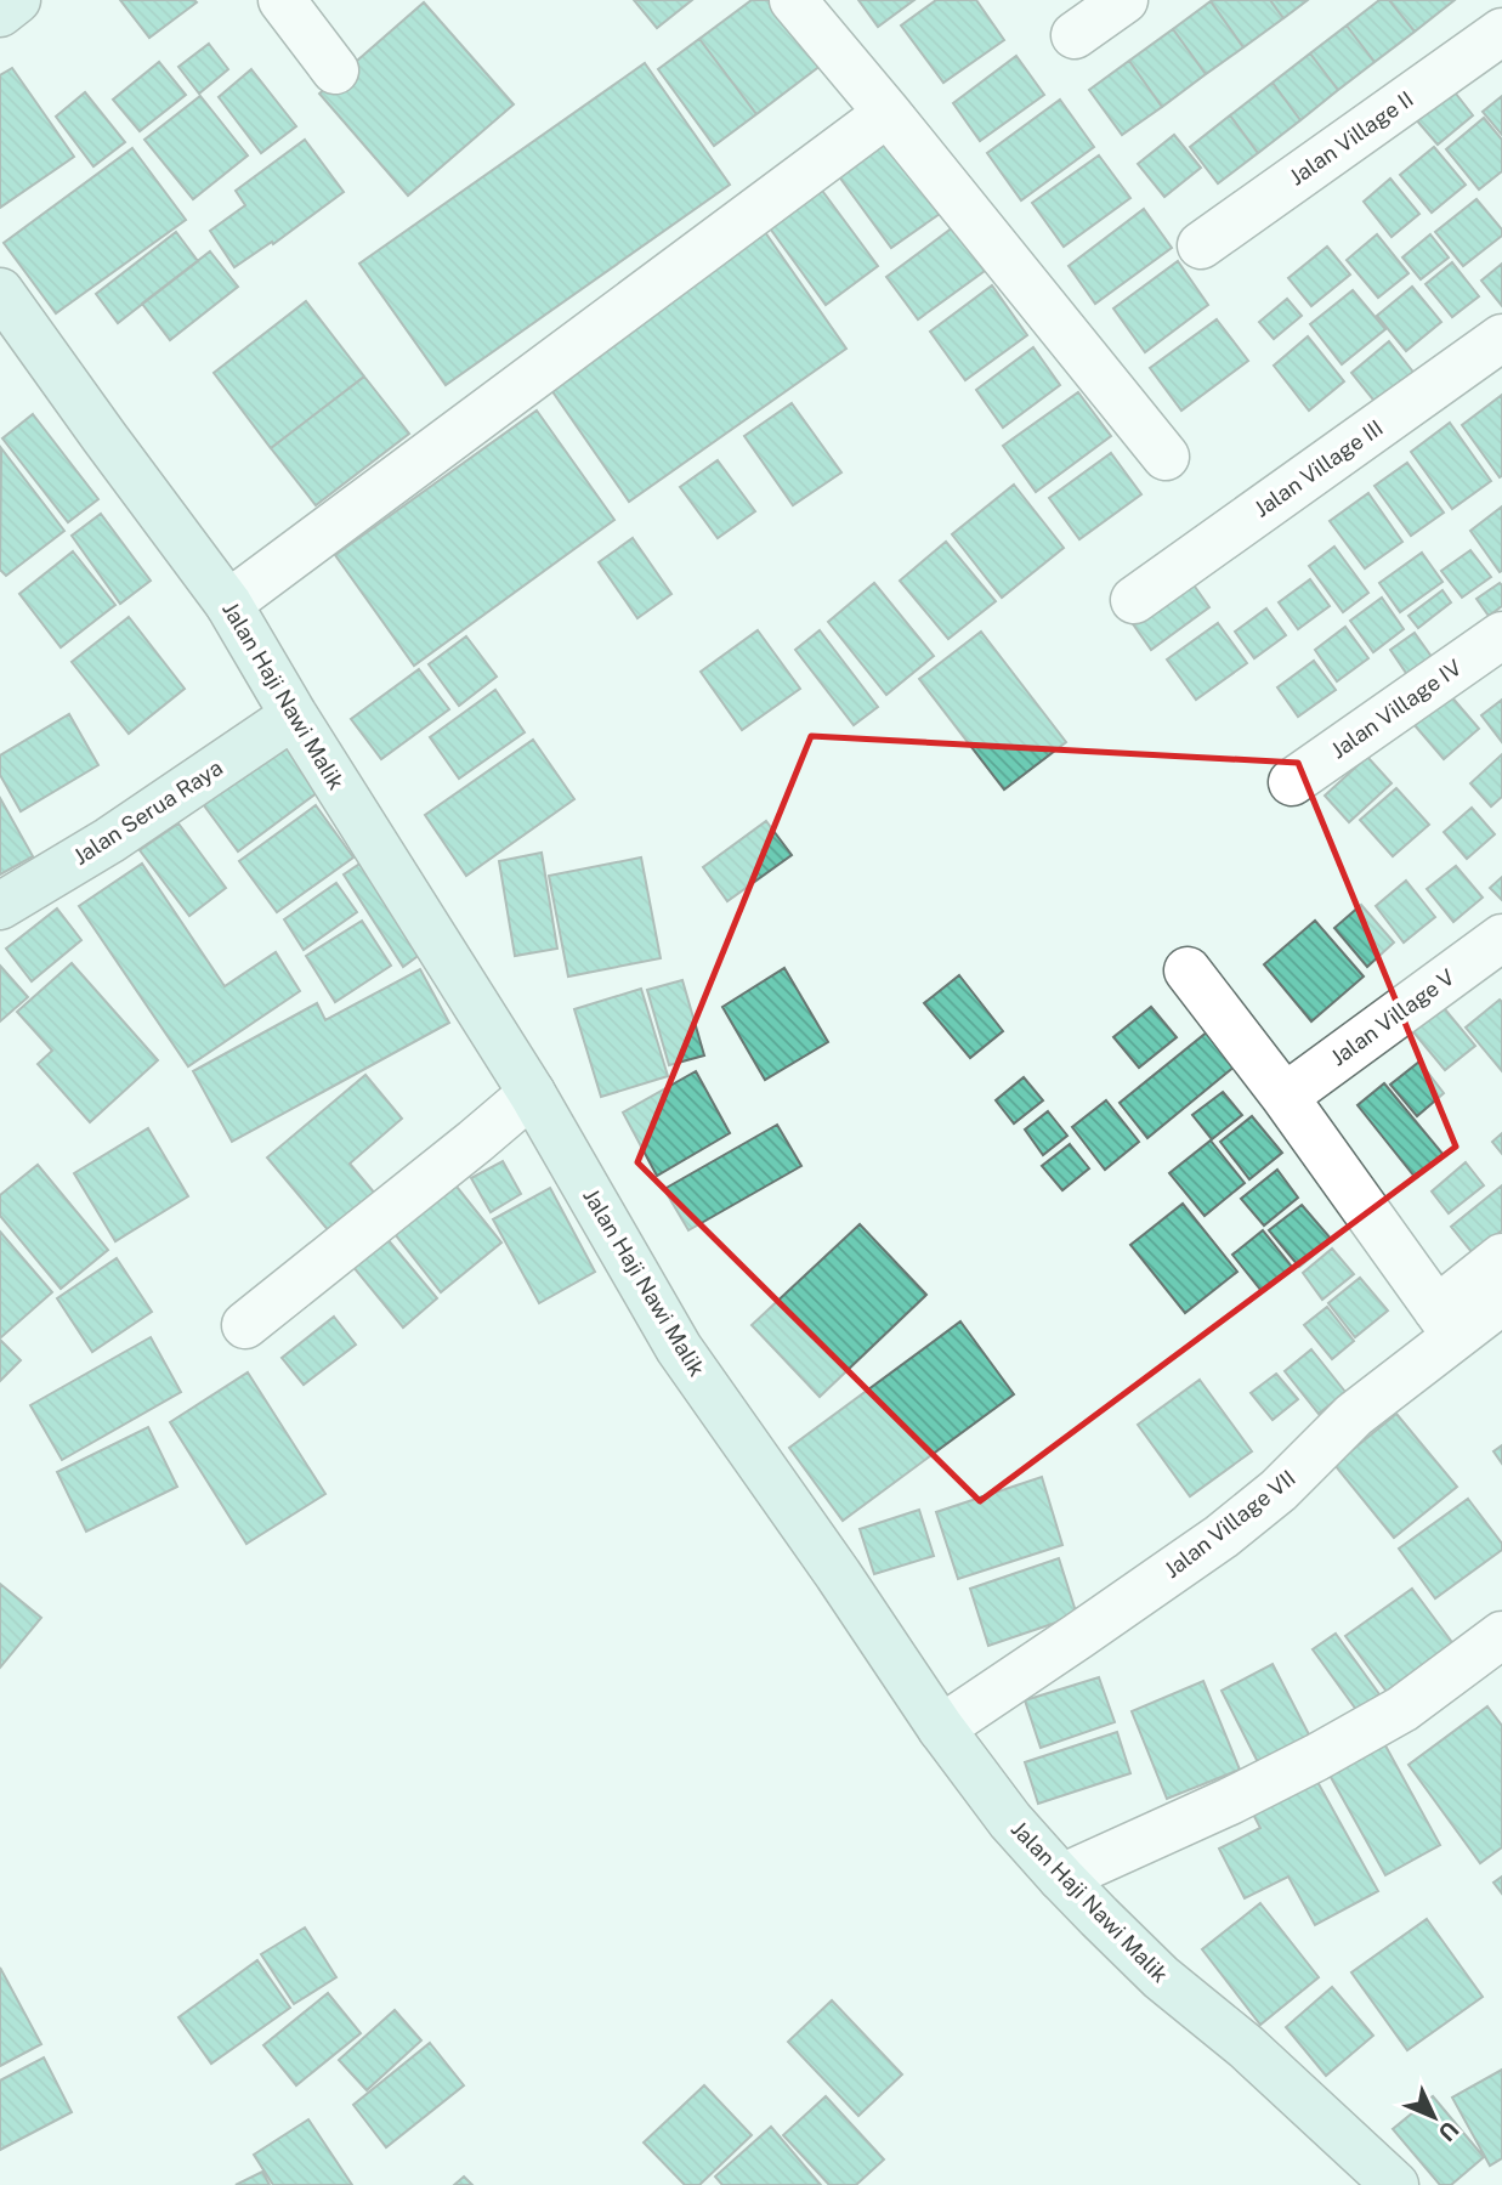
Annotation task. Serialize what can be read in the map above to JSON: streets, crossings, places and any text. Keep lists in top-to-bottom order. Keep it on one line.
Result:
{"streets":{"main road":["Jalan Haji Nawi Malik","Jalan Serua Raya"],"street":["Jalan Village II","Jalan Village III","Jalan Village IV","Jalan Village V","Jalan Village VII"]},"crossings":[["Jalan Haji Nawi Malik","Jalan Serua Raya"],["Jalan Haji Nawi Malik","Jalan Village VII"]],"north":"bottom right"}
